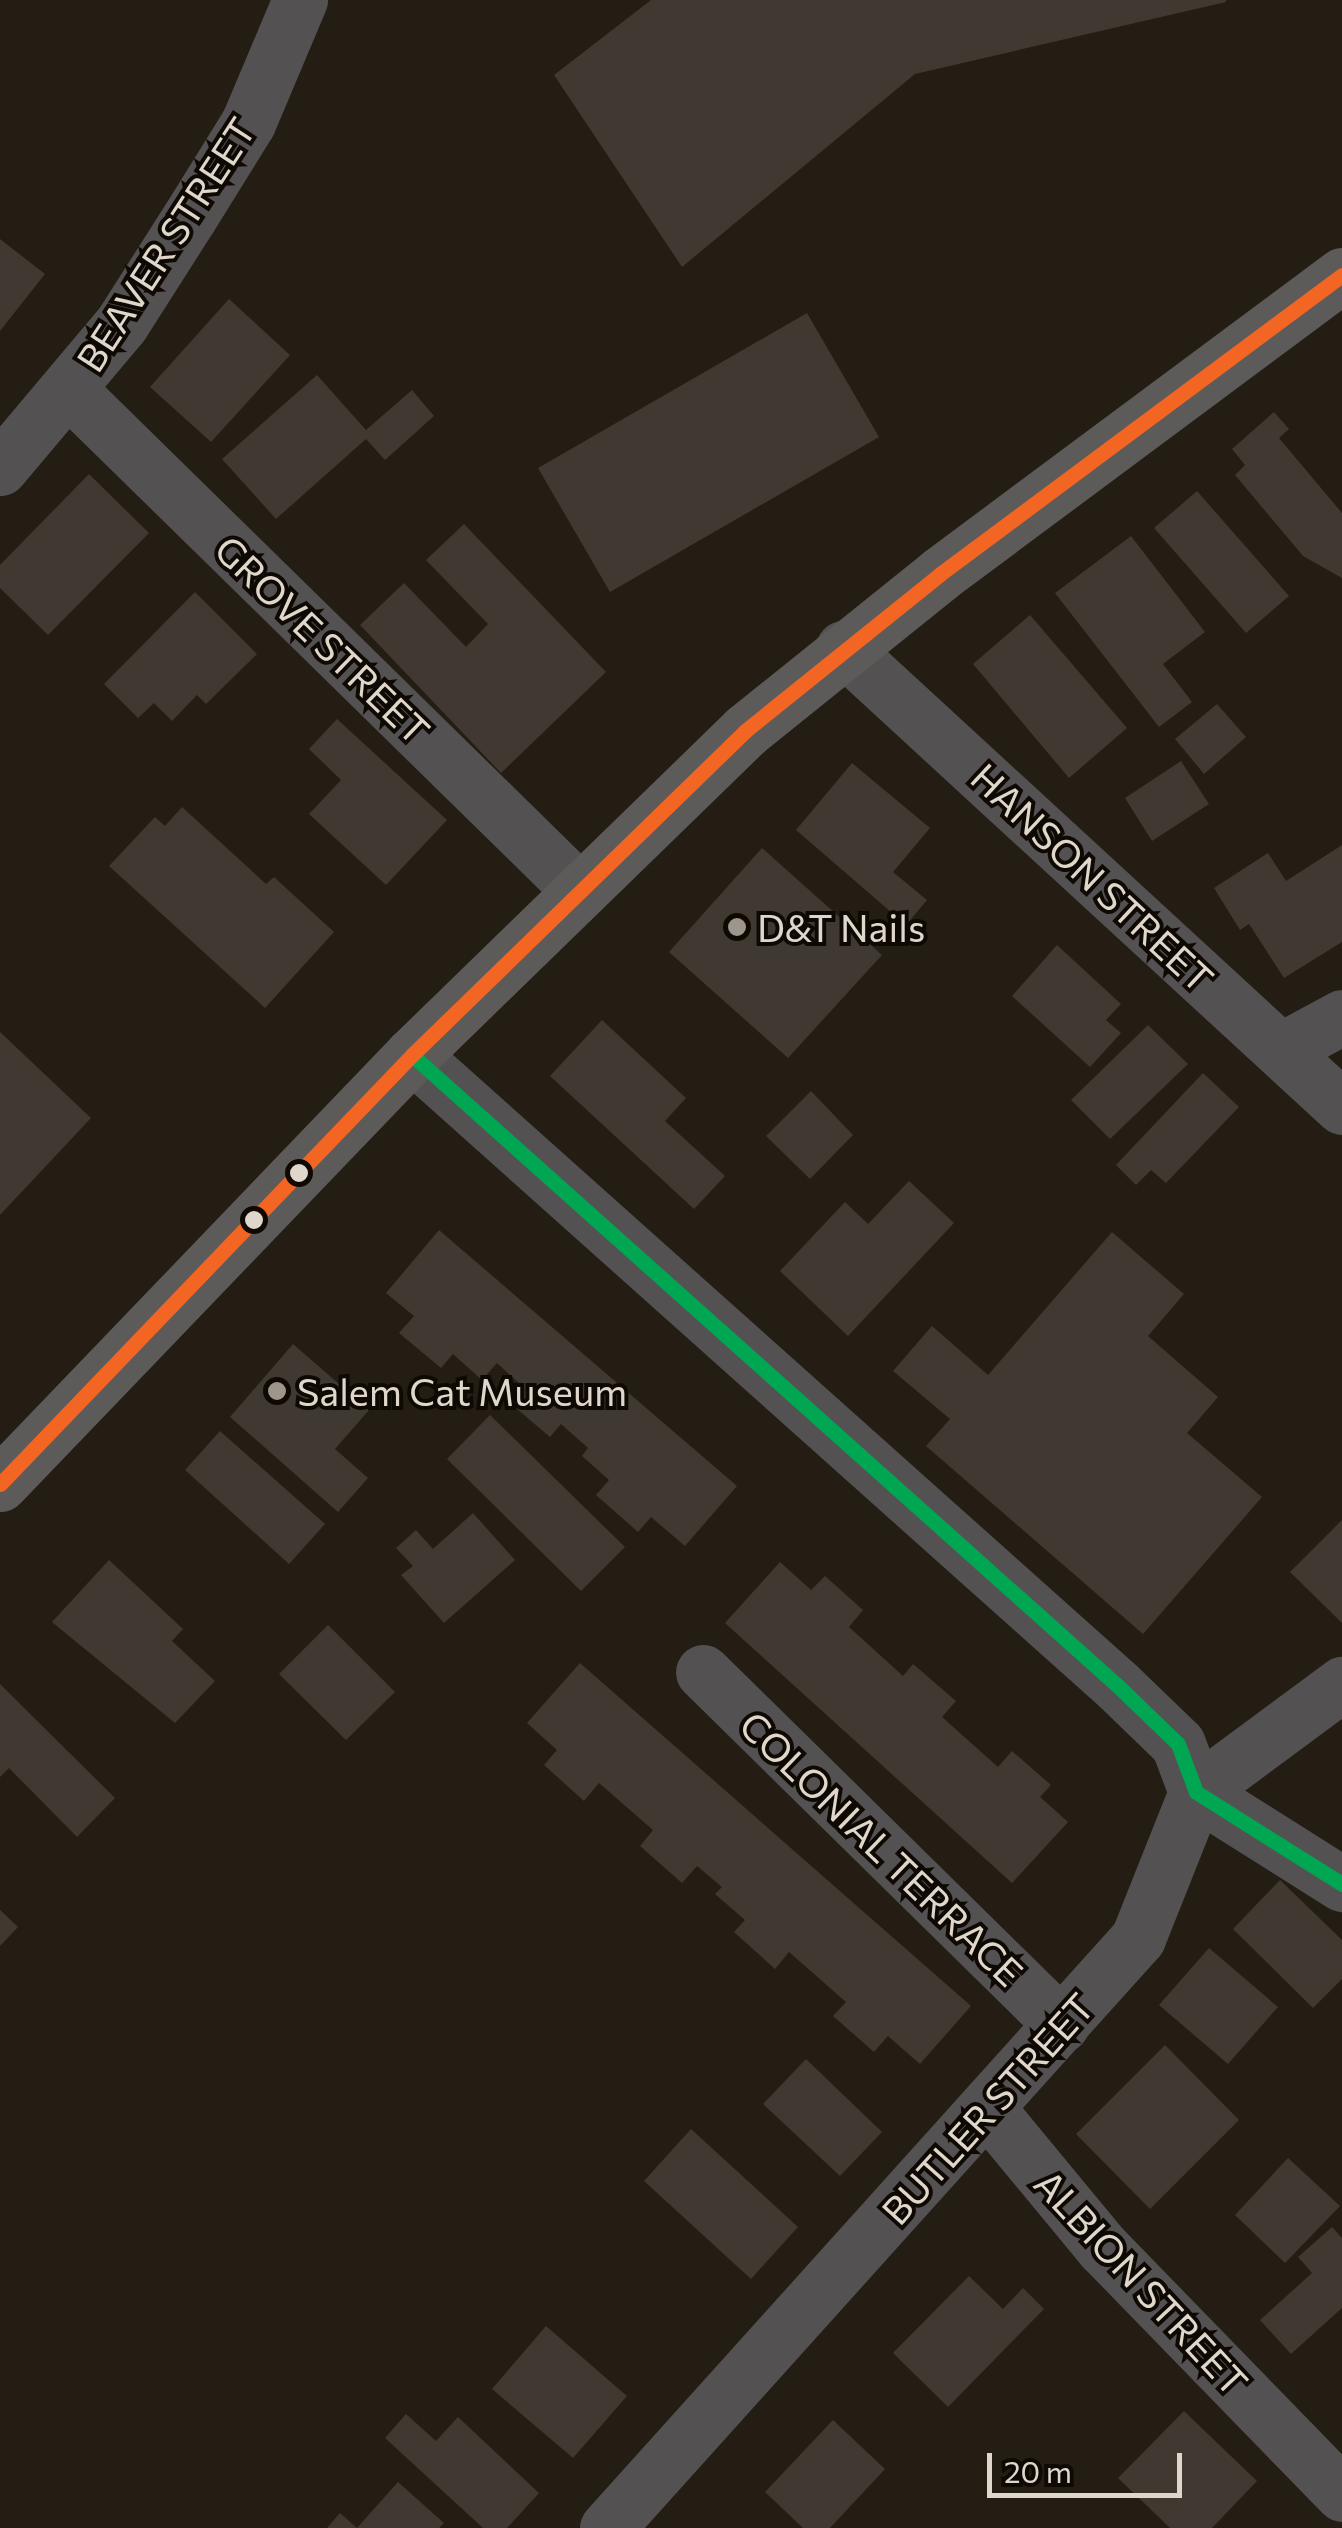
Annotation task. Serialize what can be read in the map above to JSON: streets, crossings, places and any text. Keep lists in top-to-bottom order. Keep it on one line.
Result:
{"streets":{"street":["BEAVER STREET","GROVE STREET","HANSON STREET","COLONIAL TERRACE","BUTLER STREET","ALBION STREET"]},"crossings":[["BEAVER STREET","GROVE STREET"],["COLONIAL TERRACE","BUTLER STREET"],["BUTLER STREET","ALBION STREET"]],"places":["D&T Nails","Salem Cat Museum"],"scale_bar":"20 m"}
